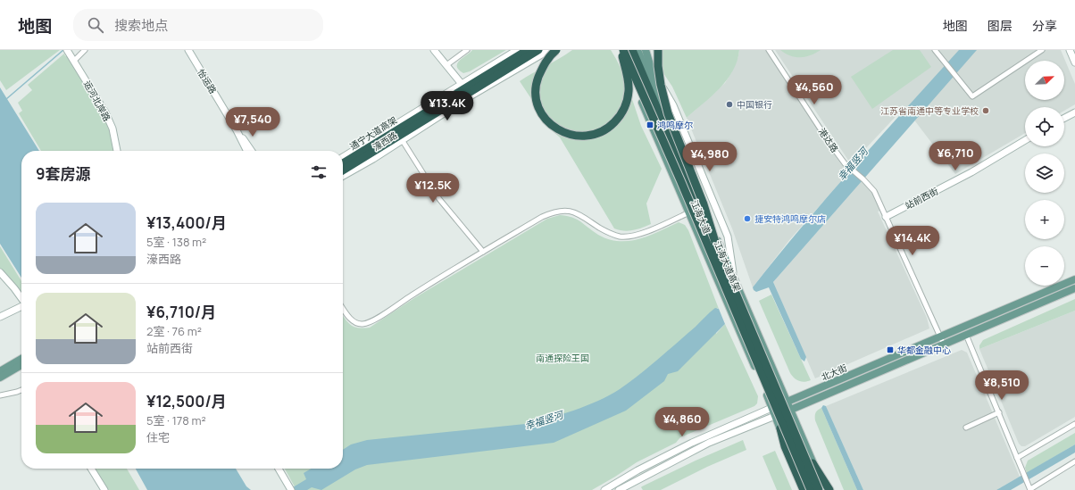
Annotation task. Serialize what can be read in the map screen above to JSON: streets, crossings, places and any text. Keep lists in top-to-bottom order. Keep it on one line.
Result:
{"streets":{"highway":["通宁大道高架","江海大道高架"],"main road":["江海大道","北大街"],"street":["怡运路","运河北岸路","港达路","濠西路","站前西街"]},"crossings":[["港达路","站前西街"],["港达路","北大街"],["江海大道","北大街"]],"water":["幸福竖河"],"parks":["南通探险王国"],"places":{"other":["中国银行","江苏省南通中等专业学校","捷安特鸿鸣摩尔店"],"transit":["鸿鸣摩尔","华都金融中心"]},"north":"top right","page":{"header":"地图","search":"搜索地点","nav":["地图","图层","分享"],"map_buttons":["+","−"],"price":["¥4,560","¥13.4K","¥7,540","¥6,710","¥4,980","¥12.5K","¥14.4K","¥8,510","¥4,860"],"heading":"9套房源","list":[{"name":"¥13,400/月","note":"5室 · 138 m² · 濠西路"},{"name":"¥6,710/月","note":"2室 · 76 m² · 站前西街"},{"name":"¥12,500/月","note":"5室 · 178 m² · 住宅"}]}}
